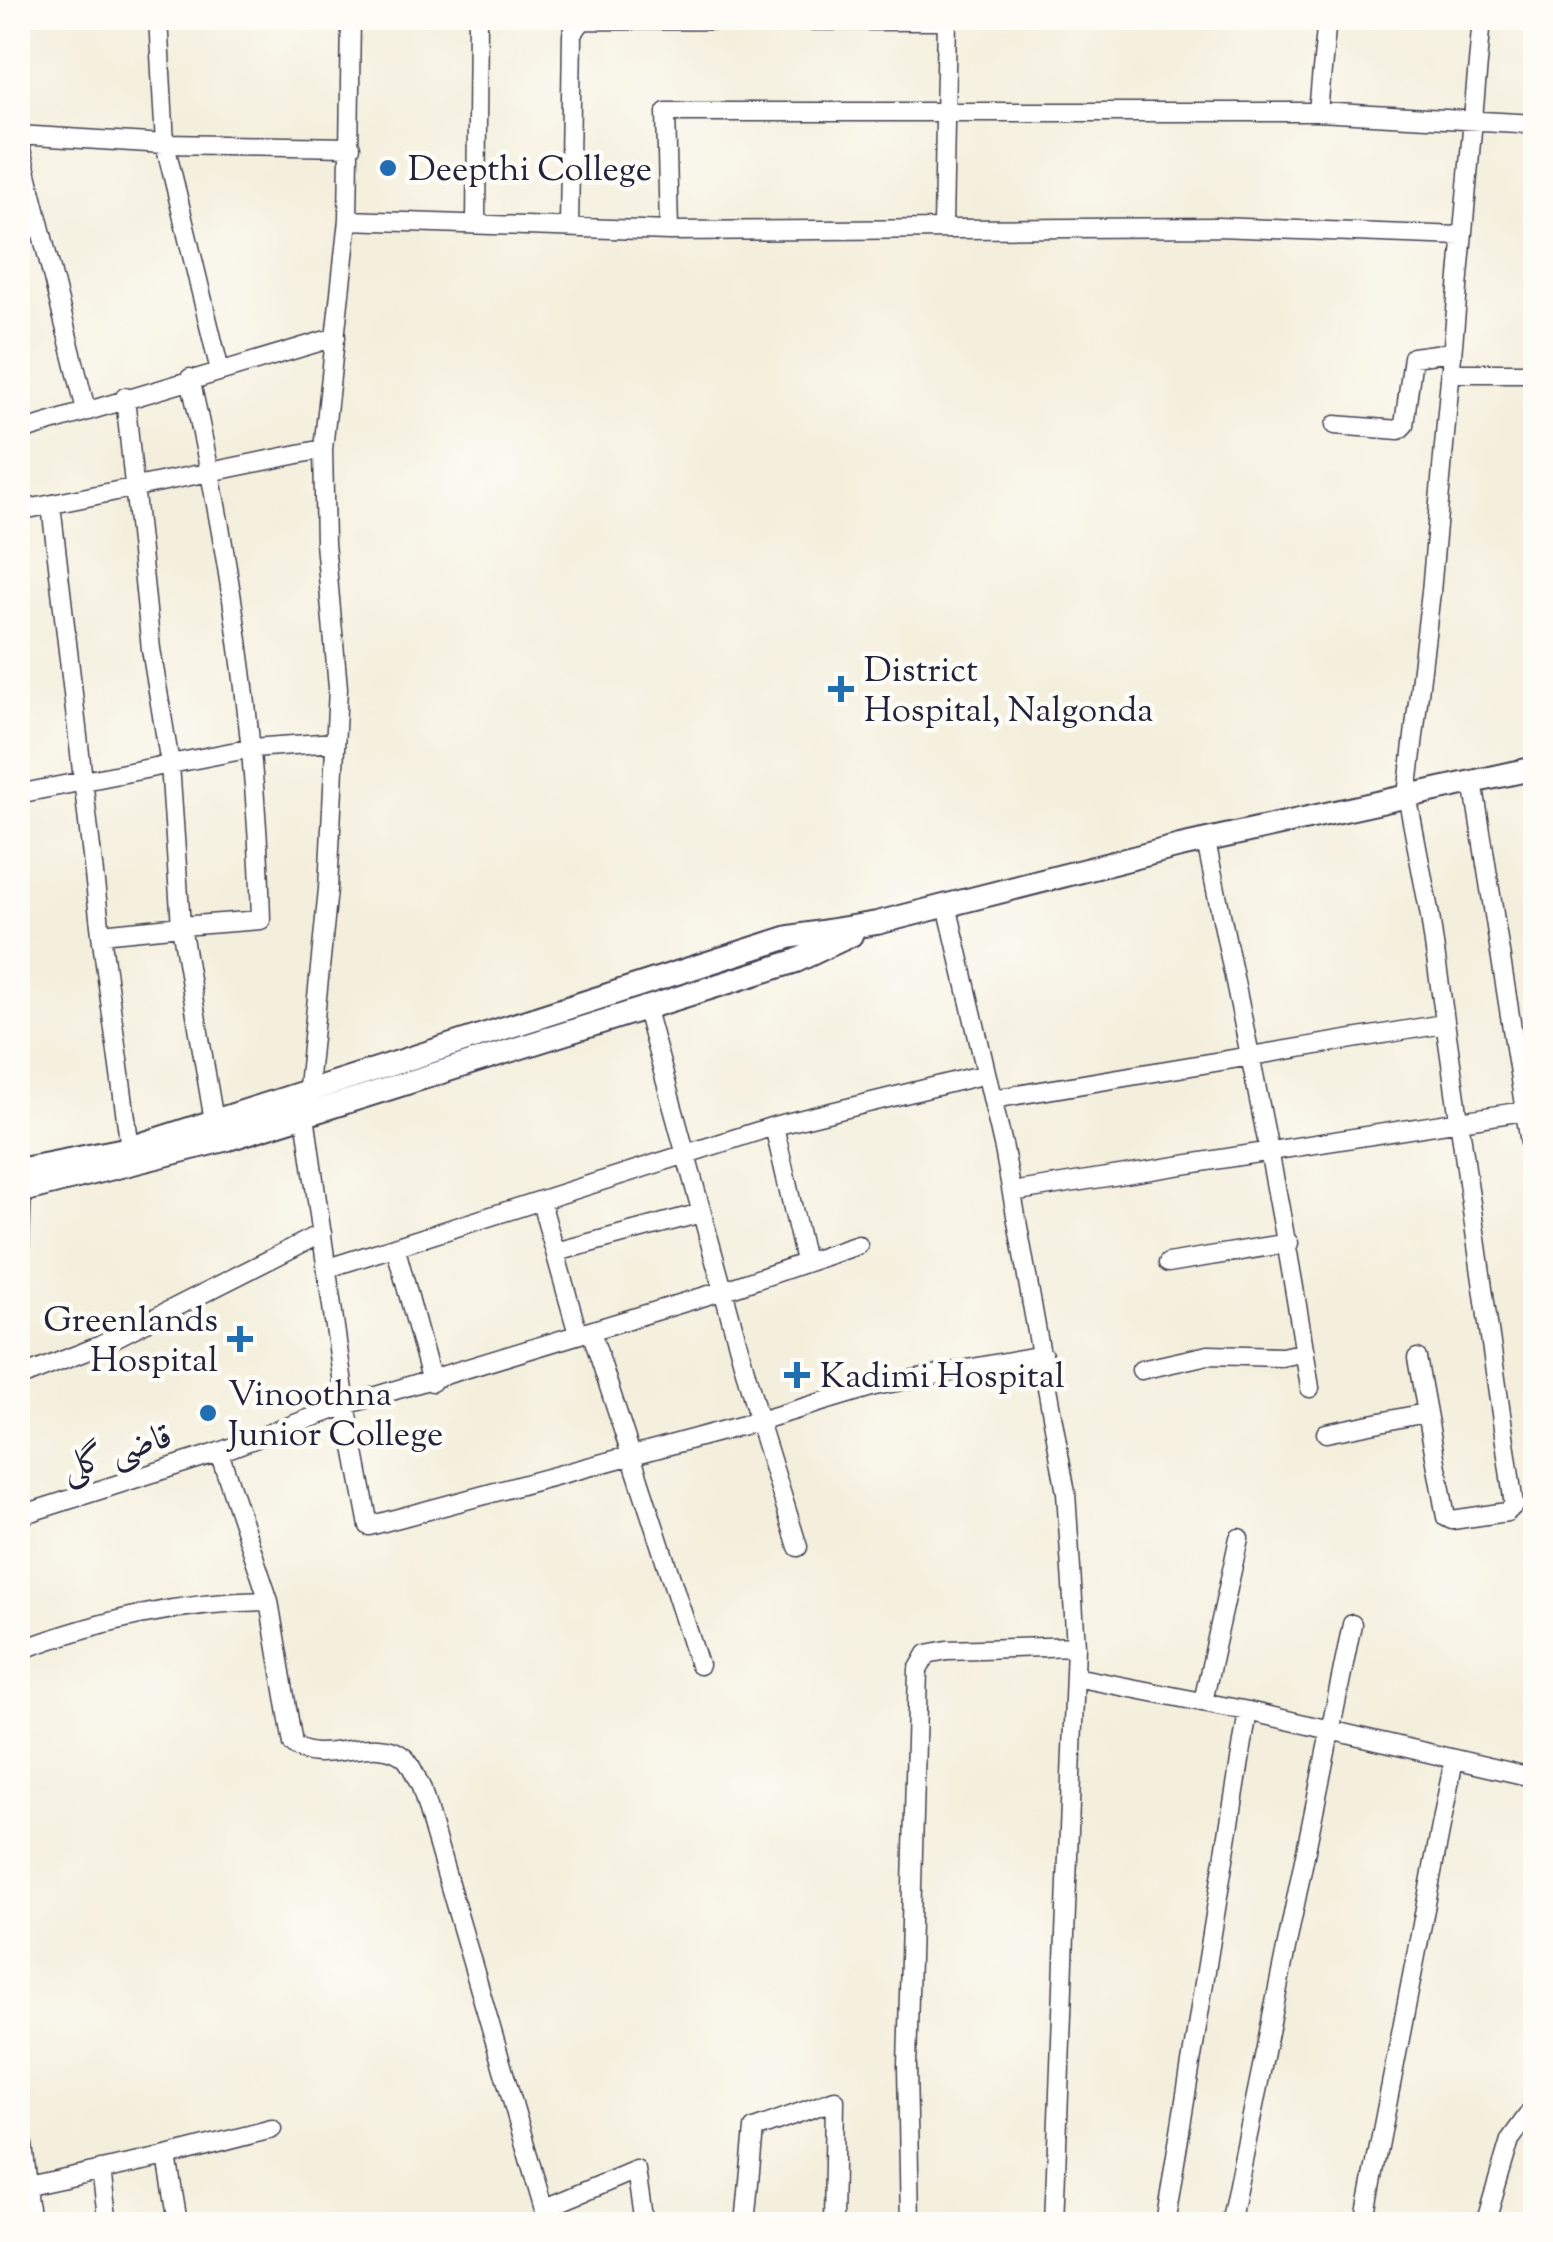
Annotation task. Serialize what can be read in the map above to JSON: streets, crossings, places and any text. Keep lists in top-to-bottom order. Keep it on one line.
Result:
{"streets":{"street":["قاضی گلی"]},"places":{"other":["Deepthi College","Vinoothna Junior College"],"health":["District Hospital, Nalgonda","Greenlands Hospital","Kadimi Hospital"]}}
